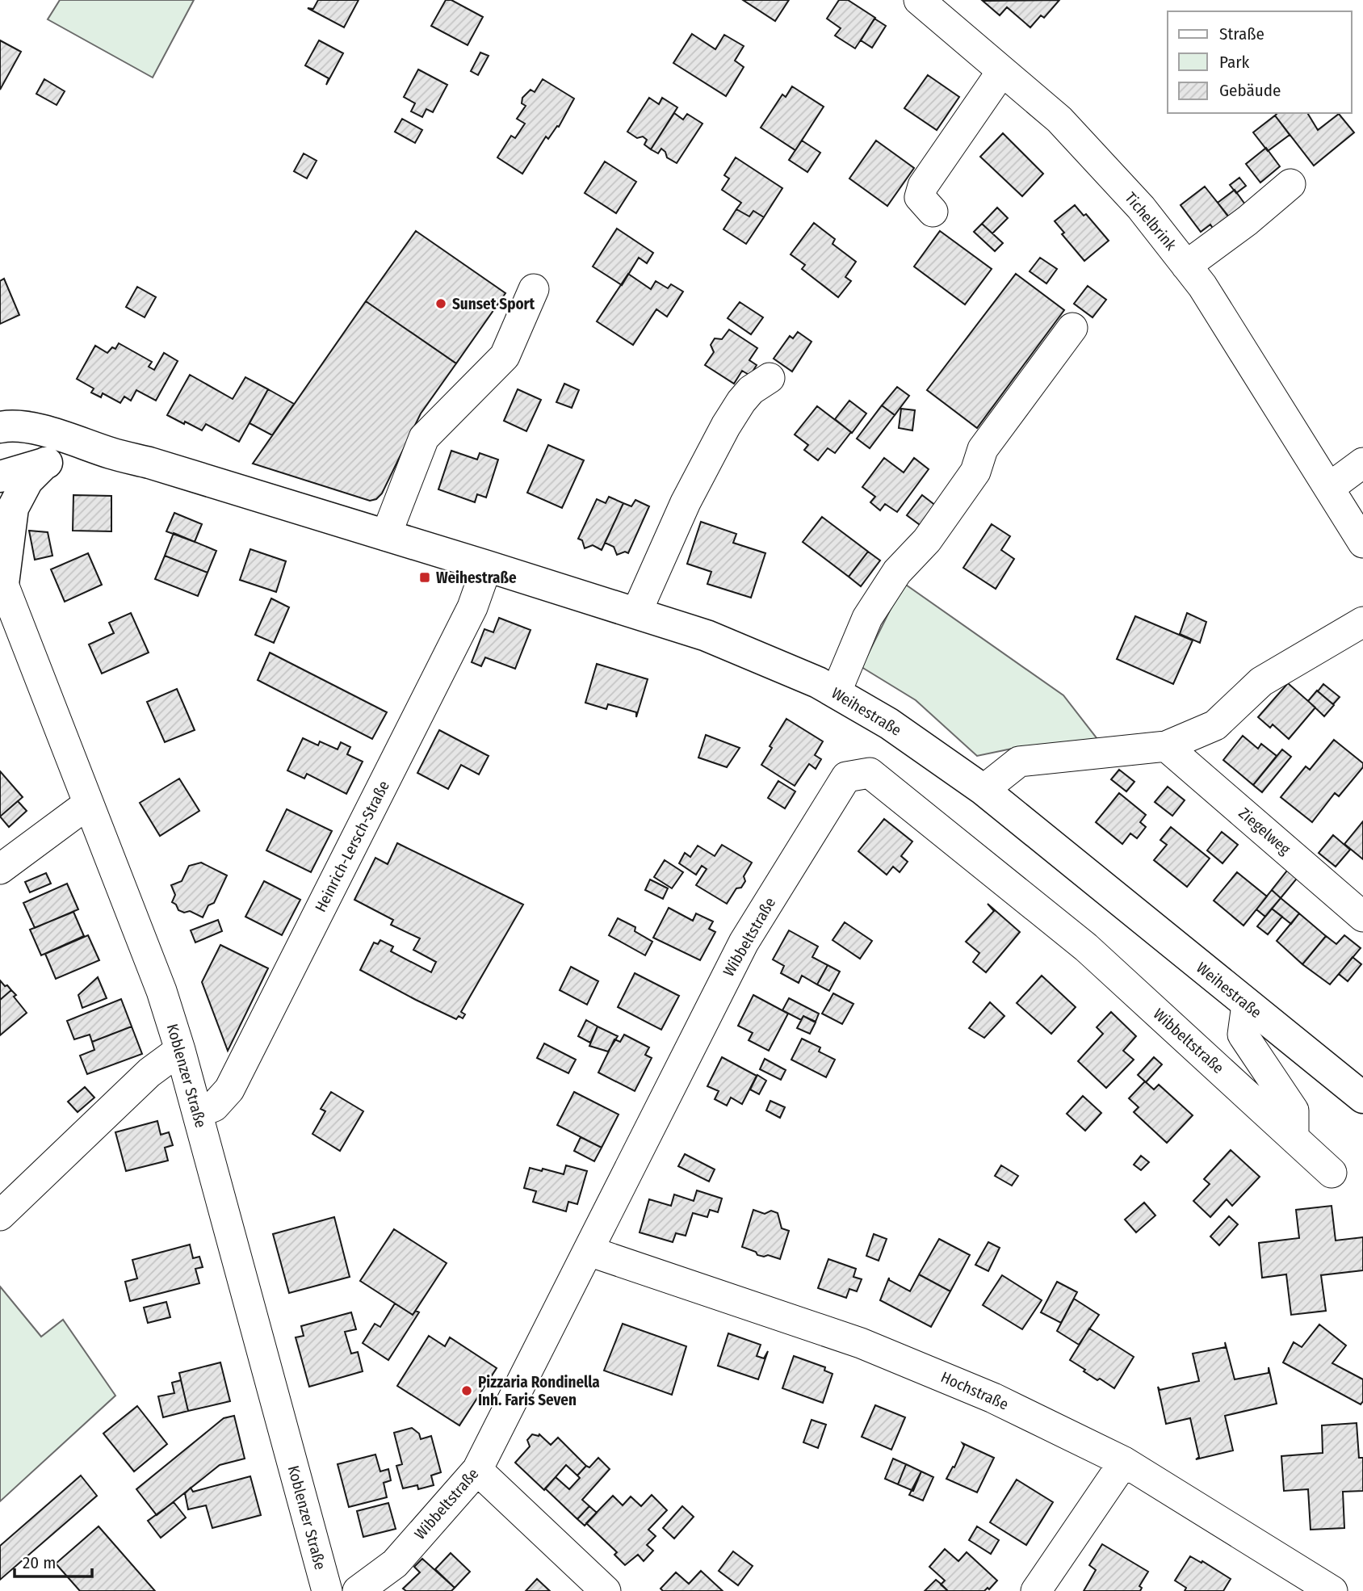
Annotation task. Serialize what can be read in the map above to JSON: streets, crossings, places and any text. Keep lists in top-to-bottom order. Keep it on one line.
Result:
{"streets":{"main road":["Weihestraße"],"street":["Tichelbrink","Ziegelweg","Heinrich-Lersch-Straße","Wibbeltstraße","Koblenzer Straße","Hochstraße"]},"crossings":[["Weihestraße","Heinrich-Lersch-Straße"],["Heinrich-Lersch-Straße","Koblenzer Straße"],["Wibbeltstraße","Hochstraße"]],"places":{"other":["Sunset Sport","Pizzaria Rondinella Inh. Faris Seven"],"transit":["Weihestraße"]},"legend":["Straße","Park","Gebäude"],"scale_bar":"20 m"}
